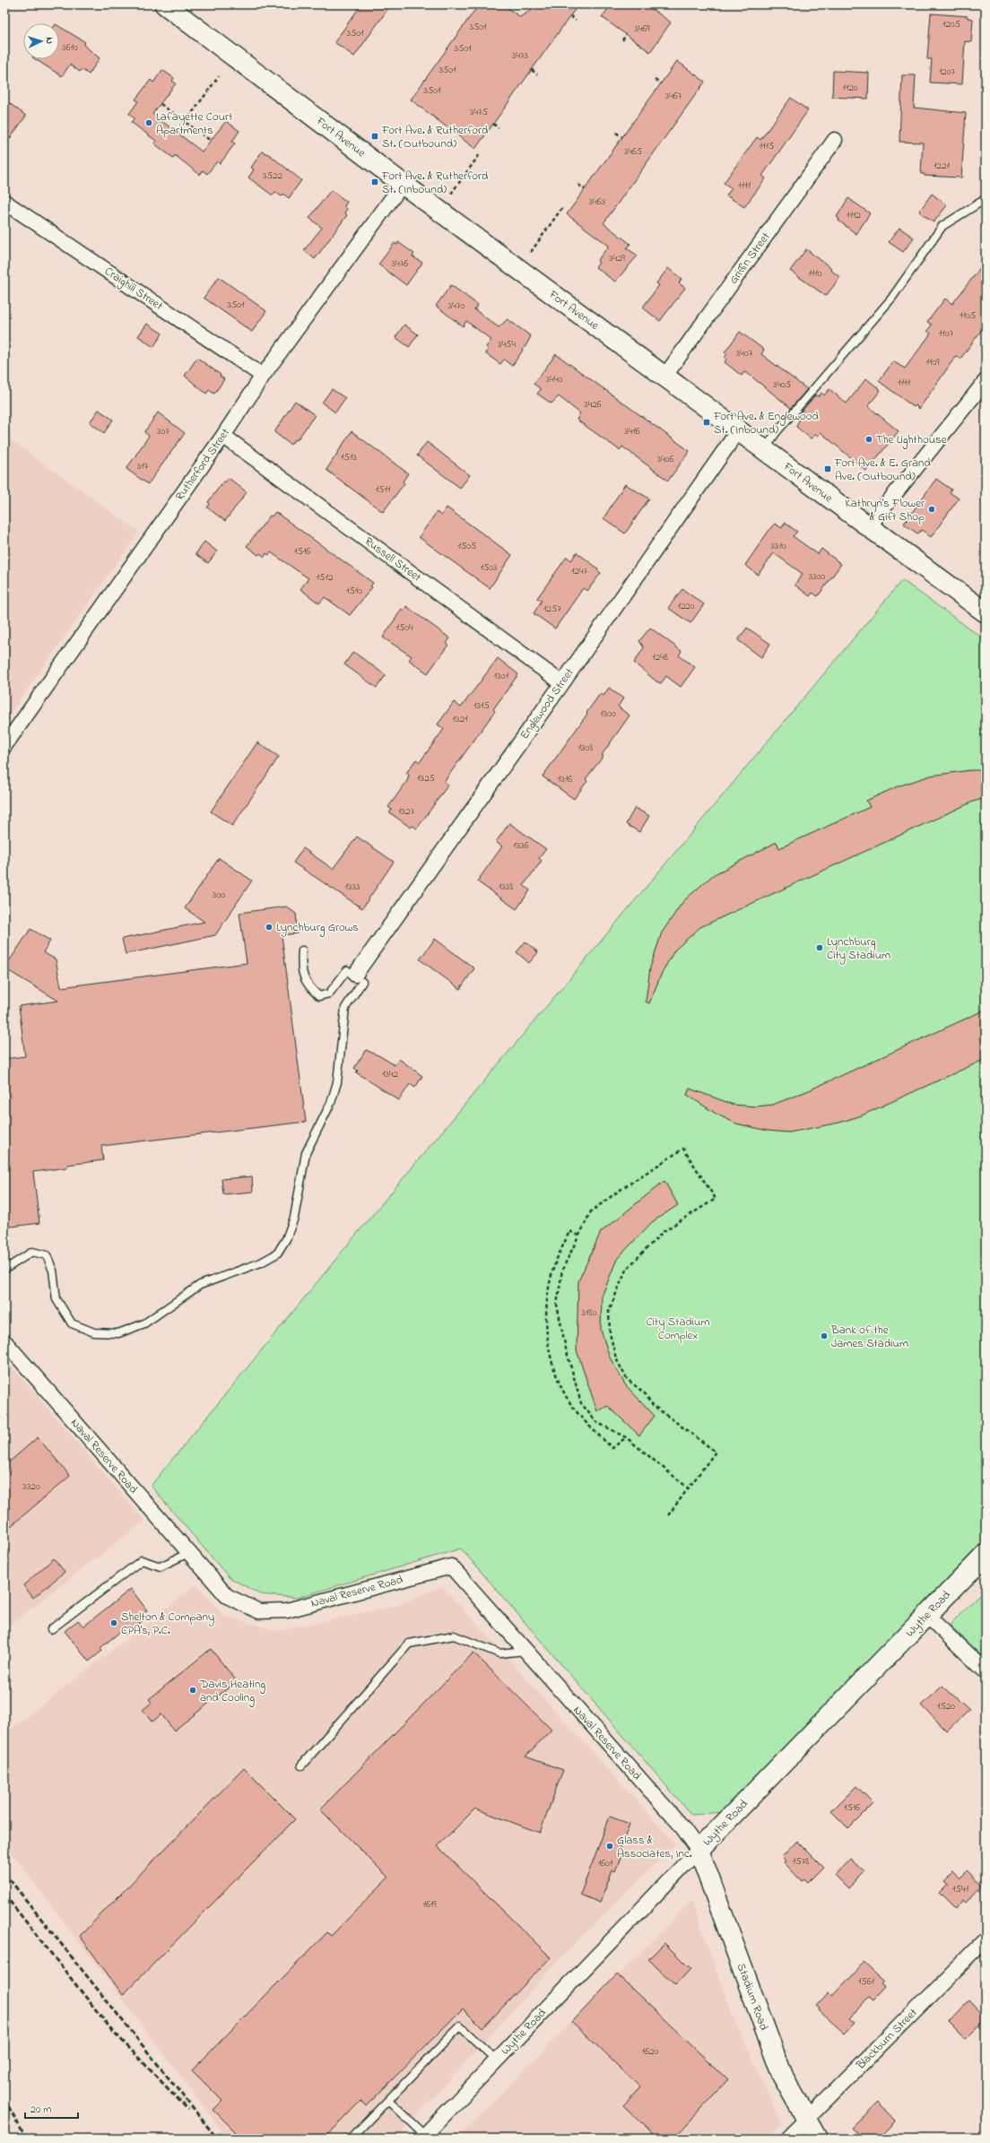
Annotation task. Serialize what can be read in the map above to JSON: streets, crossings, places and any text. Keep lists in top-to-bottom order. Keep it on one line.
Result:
{"streets":{"main road":["Fort Avenue","Wythe Road","Stadium Road"],"street":["Griffin Street","Craighill Street","Rutherford Street","Russell Street","Englewood Street","Naval Reserve Road","Blackburn Street"]},"crossings":[["Fort Avenue","Griffin Street"],["Fort Avenue","Rutherford Street"],["Fort Avenue","Englewood Street"],["Craighill Street","Rutherford Street"],["Rutherford Street","Russell Street"],["Russell Street","Englewood Street"],["Naval Reserve Road","Wythe Road"],["Naval Reserve Road","Stadium Road"],["Wythe Road","Stadium Road"],["Stadium Road","Blackburn Street"]],"parks":["City Stadium Complex"],"places":{"other":["Lafayette Court Apartments","The Lighthouse","Kathryn's Flower & Gift Shop","Lynchburg Grows","Lynchburg City Stadium","Bank of the James Stadium","Shelton & Company CPA's, P.C.","Davis Heating and Cooling","Glass & Associates, Inc."],"transit":["Fort Ave. & Rutherford St. (Outbound)","Fort Ave. & Rutherford St. (Inbound)","Fort Ave. & Englewood St. (Inbound)","Fort Ave. & E. Grand Ave. (Outbound)"]},"house_numbers":["1205","3501","3469","3501","3610","3501","3473","3501","1207","1120","3501","3467","3475","1115","3465","1221","3522","1111","3463","1112","3429","3476","1110","3501","3470","1105","1107","3454","3407","1109","3440","1111","3405","3426","307","3416","1513","3406","317","1511","1505","3310","1516","1503","1247","3300","1512","1510","1220","1257","1504","1248","1301","1315","1300","1321","1308","1325","1316","1327","1336","1333","1338","300","1342","3180","3320","1520","1516","1578","1601","1541","1619","1561","1620"],"scale_bar":"20 m","north":"right"}
